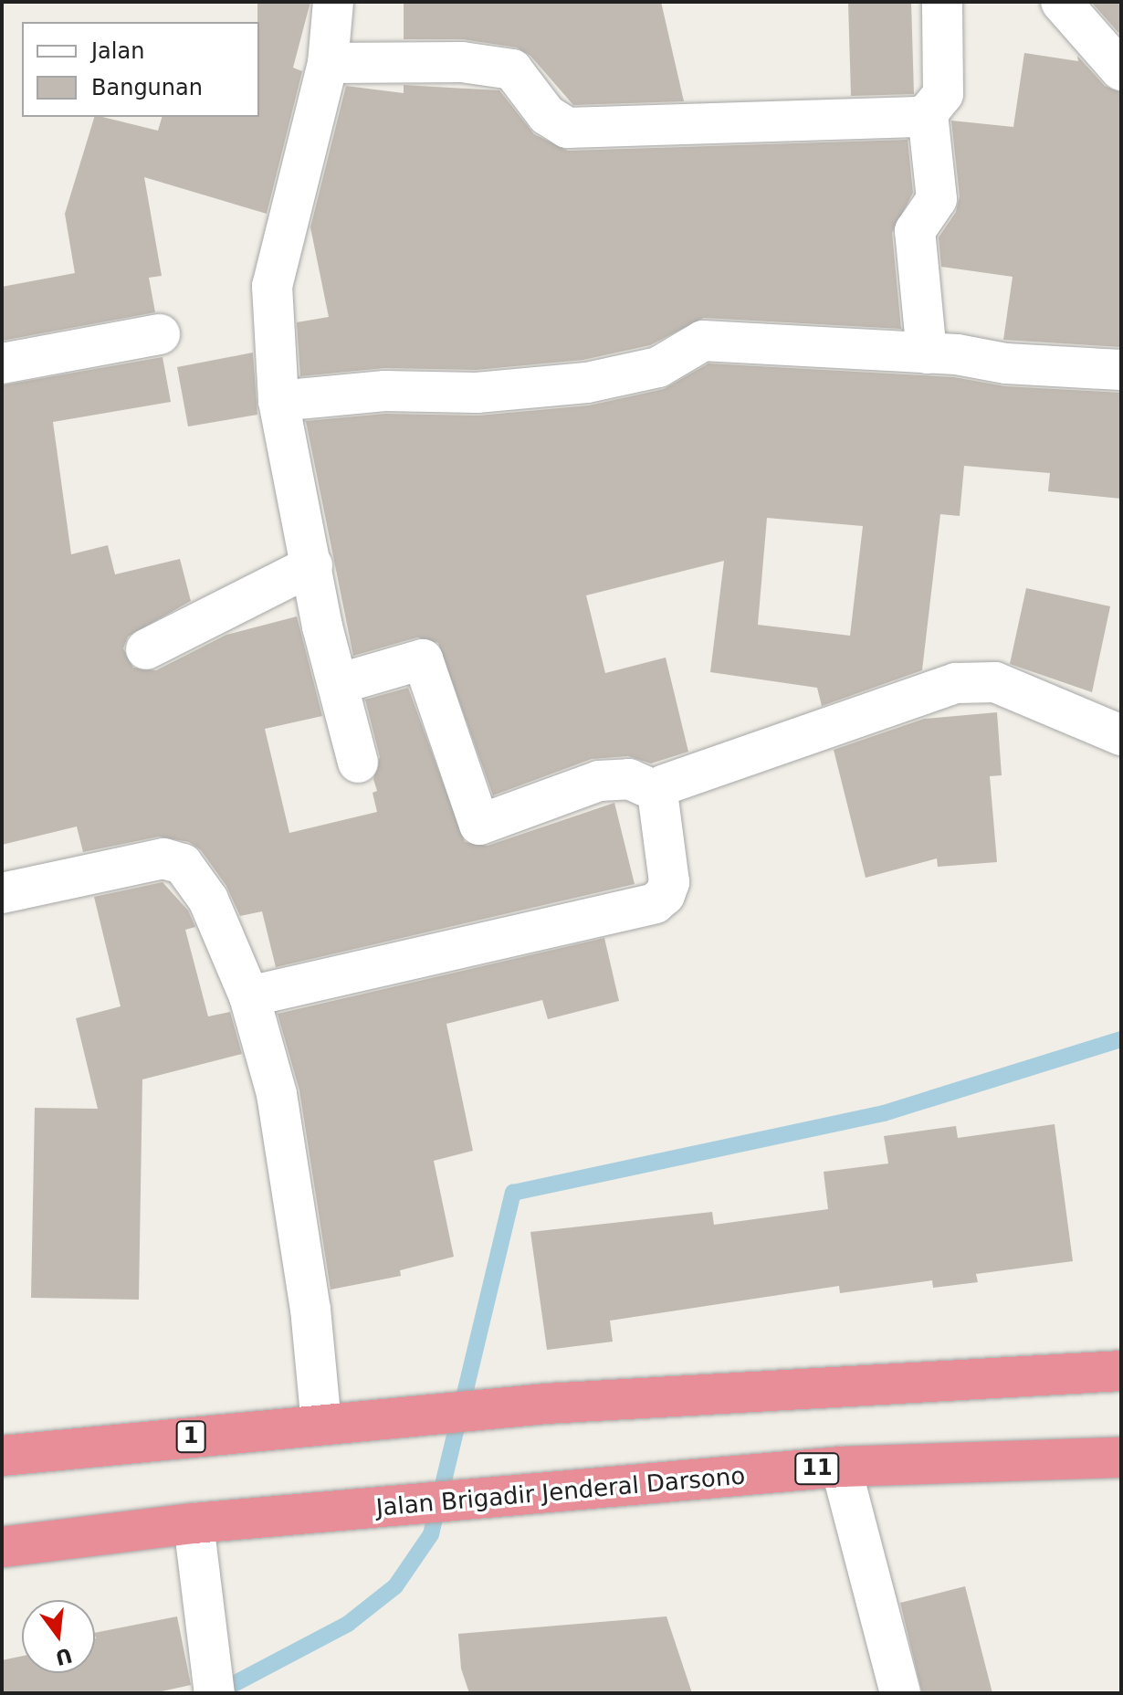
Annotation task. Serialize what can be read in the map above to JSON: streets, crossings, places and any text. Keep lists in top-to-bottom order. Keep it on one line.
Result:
{"streets":{"highway":["1","11","Jalan Brigadir Jenderal Darsono"]},"legend":["Jalan","Bangunan"],"north":"bottom"}
